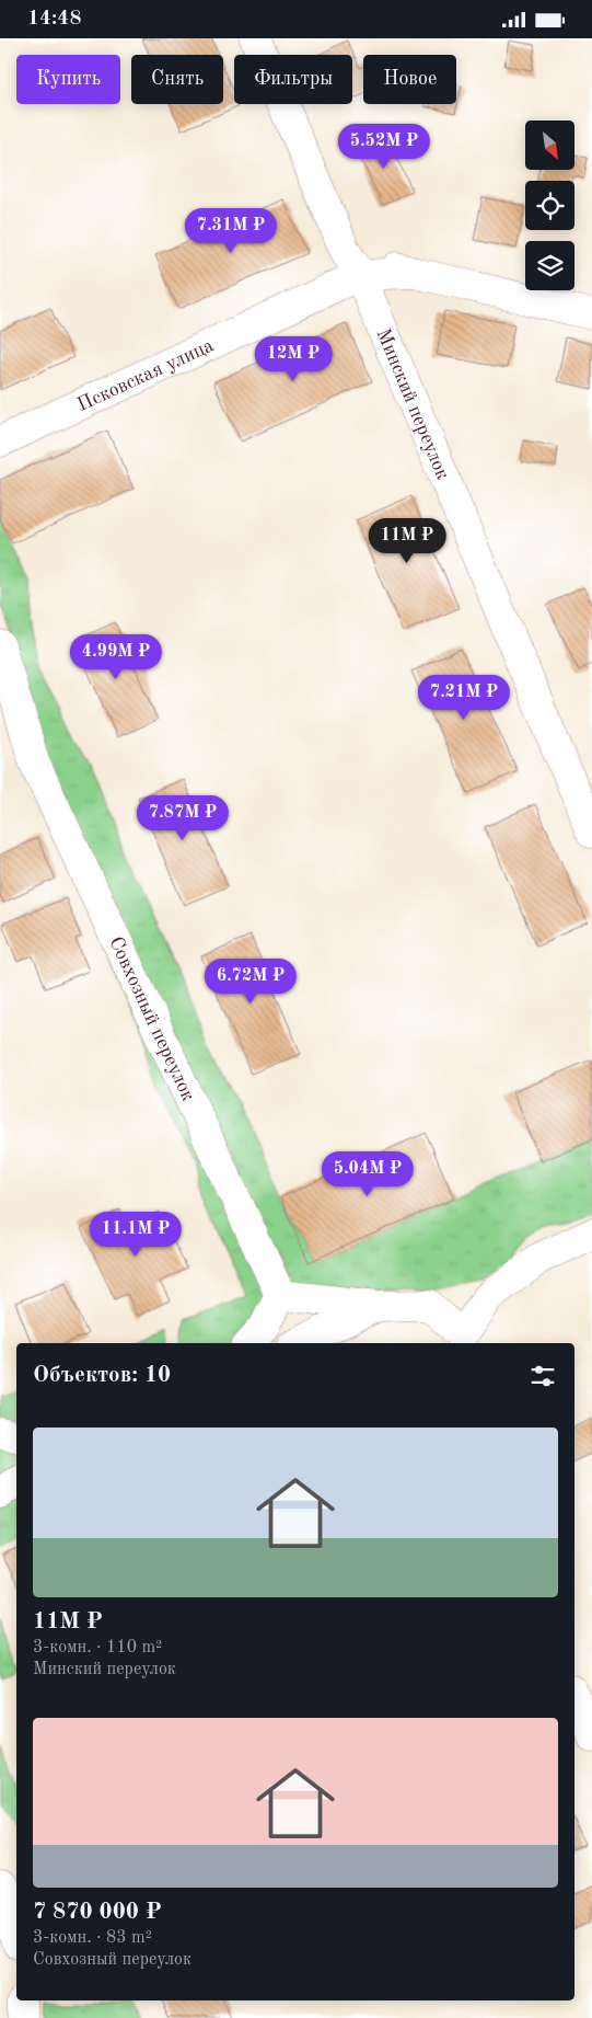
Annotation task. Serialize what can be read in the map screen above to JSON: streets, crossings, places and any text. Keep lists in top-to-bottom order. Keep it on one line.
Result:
{"streets":{"street":["Псковская улица","Минский переулок","Совхозный переулок"]},"crossings":[["Псковская улица","Минский переулок"]],"north":"bottom right","page":{"status":"14:48","chip":["Купить","Снять","Фильтры","Новое"],"price":["5.52M ₽","7.31M ₽","12M ₽","11M ₽","4.99M ₽","7.21M ₽","7.87M ₽","6.72M ₽","5.04M ₽","11.1M ₽"],"heading":"Объектов: 10","list":[{"name":"11M ₽","note":"3-комн. · 110 m² · Минский переулок"},{"name":"7 870 000 ₽","note":"3-комн. · 83 m² · Совхозный переулок"}]}}
